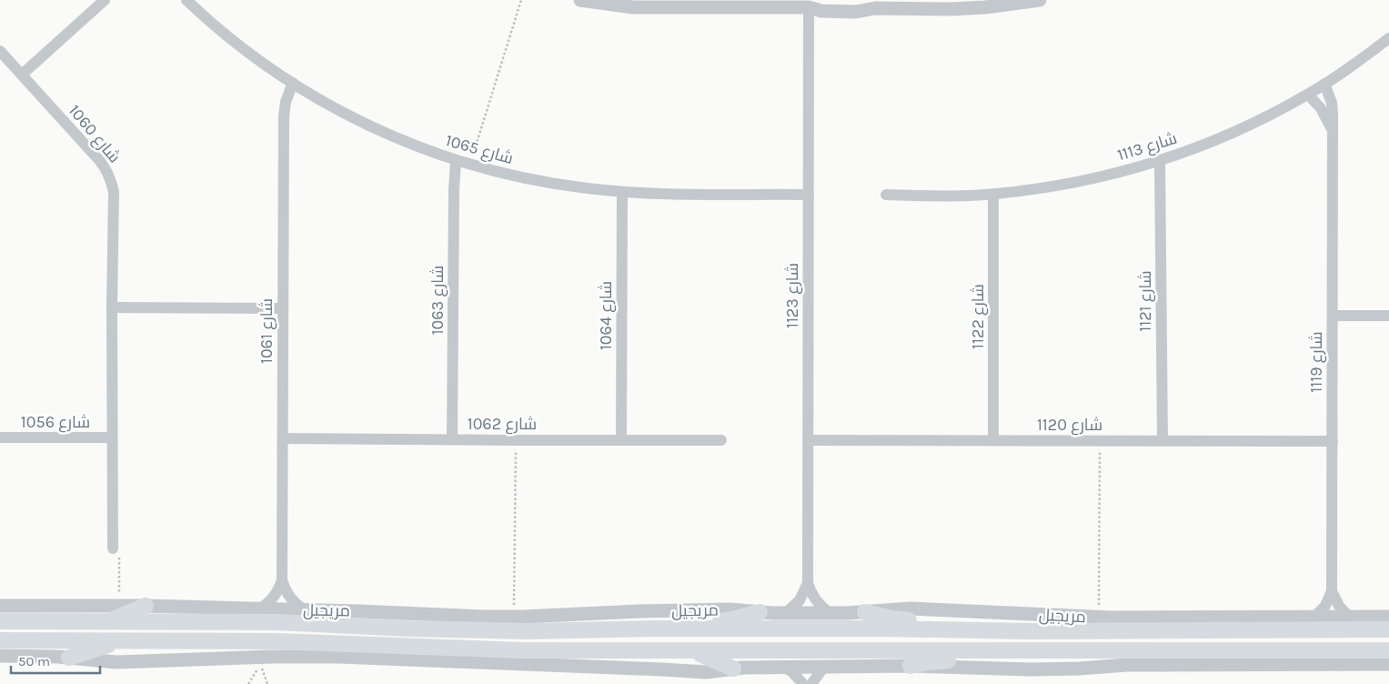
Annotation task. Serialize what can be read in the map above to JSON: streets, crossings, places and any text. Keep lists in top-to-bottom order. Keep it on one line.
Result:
{"streets":{"main road":["مريجيل"],"street":["شارع 1060","شارع 1113","شارع 1065","شارع 1123","شارع 1063","شارع 1121","شارع 1064","شارع 1122","شارع 1061","شارع 1119","شارع 1056","شارع 1062","شارع 1120"]},"crossings":[["شارع 1060","شارع 1056"],["شارع 1113","شارع 1121"],["شارع 1113","شارع 1122"],["شارع 1113","شارع 1119"],["شارع 1065","شارع 1123"],["شارع 1065","شارع 1063"],["شارع 1065","شارع 1064"],["شارع 1065","شارع 1061"],["شارع 1123","شارع 1120"],["شارع 1123","مريجيل"],["شارع 1063","شارع 1062"],["شارع 1121","شارع 1120"],["شارع 1064","شارع 1062"],["شارع 1122","شارع 1120"],["شارع 1061","شارع 1062"],["شارع 1061","مريجيل"],["شارع 1119","شارع 1120"]],"scale_bar":"50 m"}
